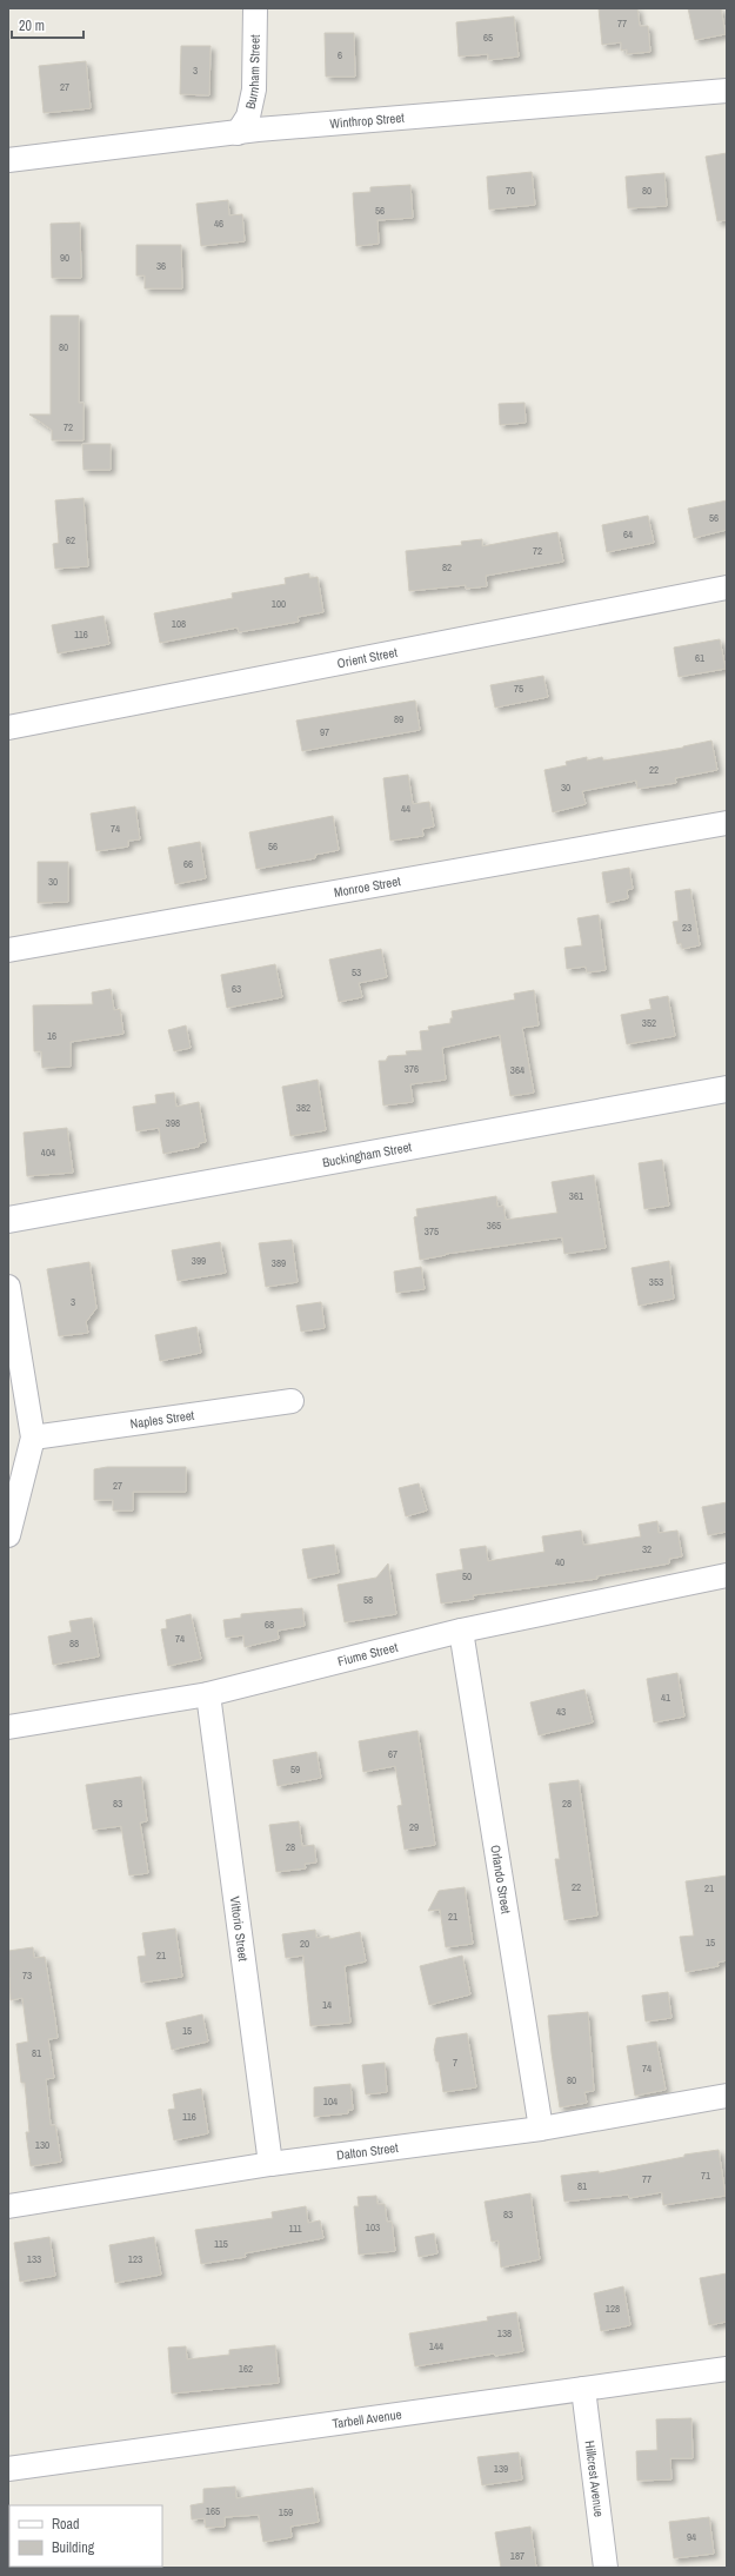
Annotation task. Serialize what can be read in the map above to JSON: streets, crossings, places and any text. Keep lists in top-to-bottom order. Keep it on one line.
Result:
{"streets":{"main road":["Buckingham Street"],"street":["Burnham Street","Winthrop Street","Orient Street","Monroe Street","Naples Street","Fiume Street","Orlando Street","Vittorio Street","Dalton Street","Tarbell Avenue","Hillcrest Avenue"]},"crossings":[["Burnham Street","Winthrop Street"],["Fiume Street","Orlando Street"],["Fiume Street","Vittorio Street"],["Orlando Street","Dalton Street"],["Vittorio Street","Dalton Street"],["Tarbell Avenue","Hillcrest Avenue"]],"house_numbers":["77","65","6","3","27","70","80","56","46","90","36","80","72","56","64","62","72","82","100","108","116","61","75","89","97","22","30","44","74","56","66","30","23","53","63","352","16","376","364","382","398","404","361","365","375","399","389","353","3","27","32","40","50","58","68","74","88","41","43","67","59","83","28","29","28","22","21","21","15","20","21","73","14","15","81","7","74","80","104","116","130","71","77","81","83","103","111","115","133","123","128","138","144","162","139","165","159","94","187"],"legend":["Road","Building"],"scale_bar":"20 m"}
